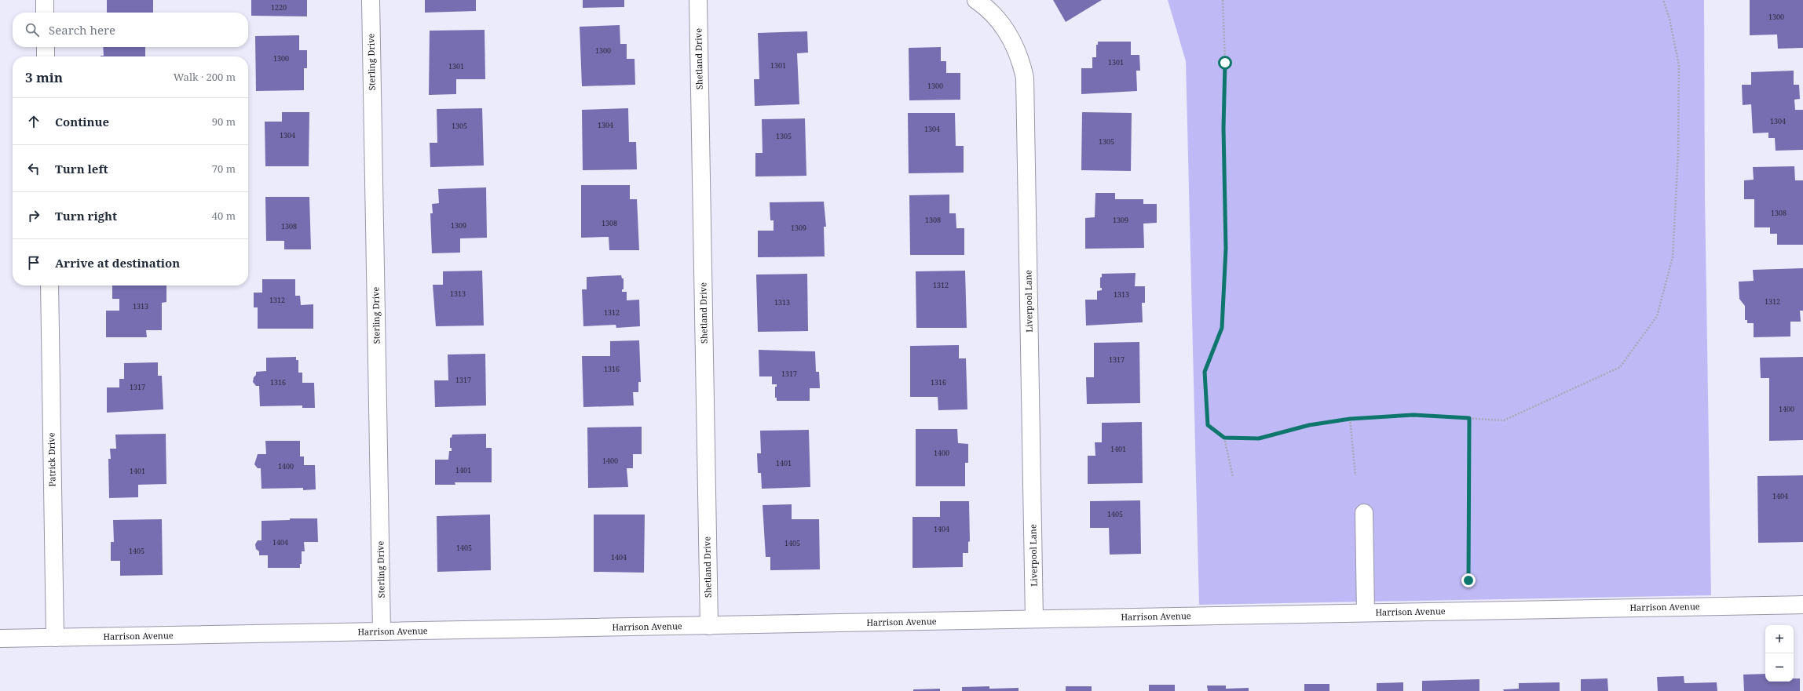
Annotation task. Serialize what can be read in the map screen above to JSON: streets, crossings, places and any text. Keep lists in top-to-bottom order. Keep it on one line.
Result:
{"streets":{"street":["Shetland Drive","Sterling Drive","Liverpool Lane","Patrick Drive","Harrison Avenue"]},"crossings":[["Shetland Drive","Harrison Avenue"],["Sterling Drive","Harrison Avenue"],["Liverpool Lane","Harrison Avenue"],["Patrick Drive","Harrison Avenue"]],"house_numbers":["1220","1300","1300","1300","1301","1301","1301","1300","1304","1304","1305","1304","1304","1305","1305","1308","1308","1309","1308","1309","1308","1309","1312","1313","1313","1312","1312","1313","1313","1312","1317","1316","1317","1317","1316","1316","1317","1400","1401","1400","1400","1401","1400","1401","1401","1404","1405","1404","1404","1405","1405","1405","1404"],"page":{"search":"Search here","heading":["3 min","Walk · 200 m"],"list":[["Continue","90 m"],["Turn left","70 m"],["Turn right","40 m"],"Arrive at destination"],"map_buttons":["+","−"]}}
